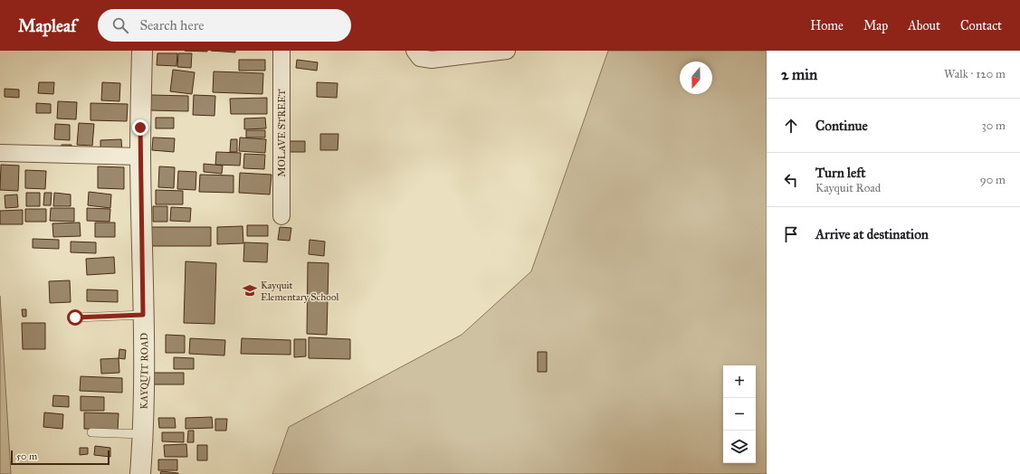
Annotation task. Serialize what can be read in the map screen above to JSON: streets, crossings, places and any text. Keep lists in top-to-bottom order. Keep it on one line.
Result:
{"streets":{"street":["MOLAVE STREET","KAYQUIT ROAD"]},"places":{"school or university":["Kayquit Elementary School"]},"scale_bar":"50 m","north":"bottom","page":{"header":"Mapleaf","search":"Search here","nav":["Home","Map","About","Contact"],"heading":["2 min","Walk · 120 m"],"list":[["Continue","30 m"],["Turn left","Kayquit Road","90 m"],"Arrive at destination"],"map_buttons":["+","−"],"scale":"50 m"}}
